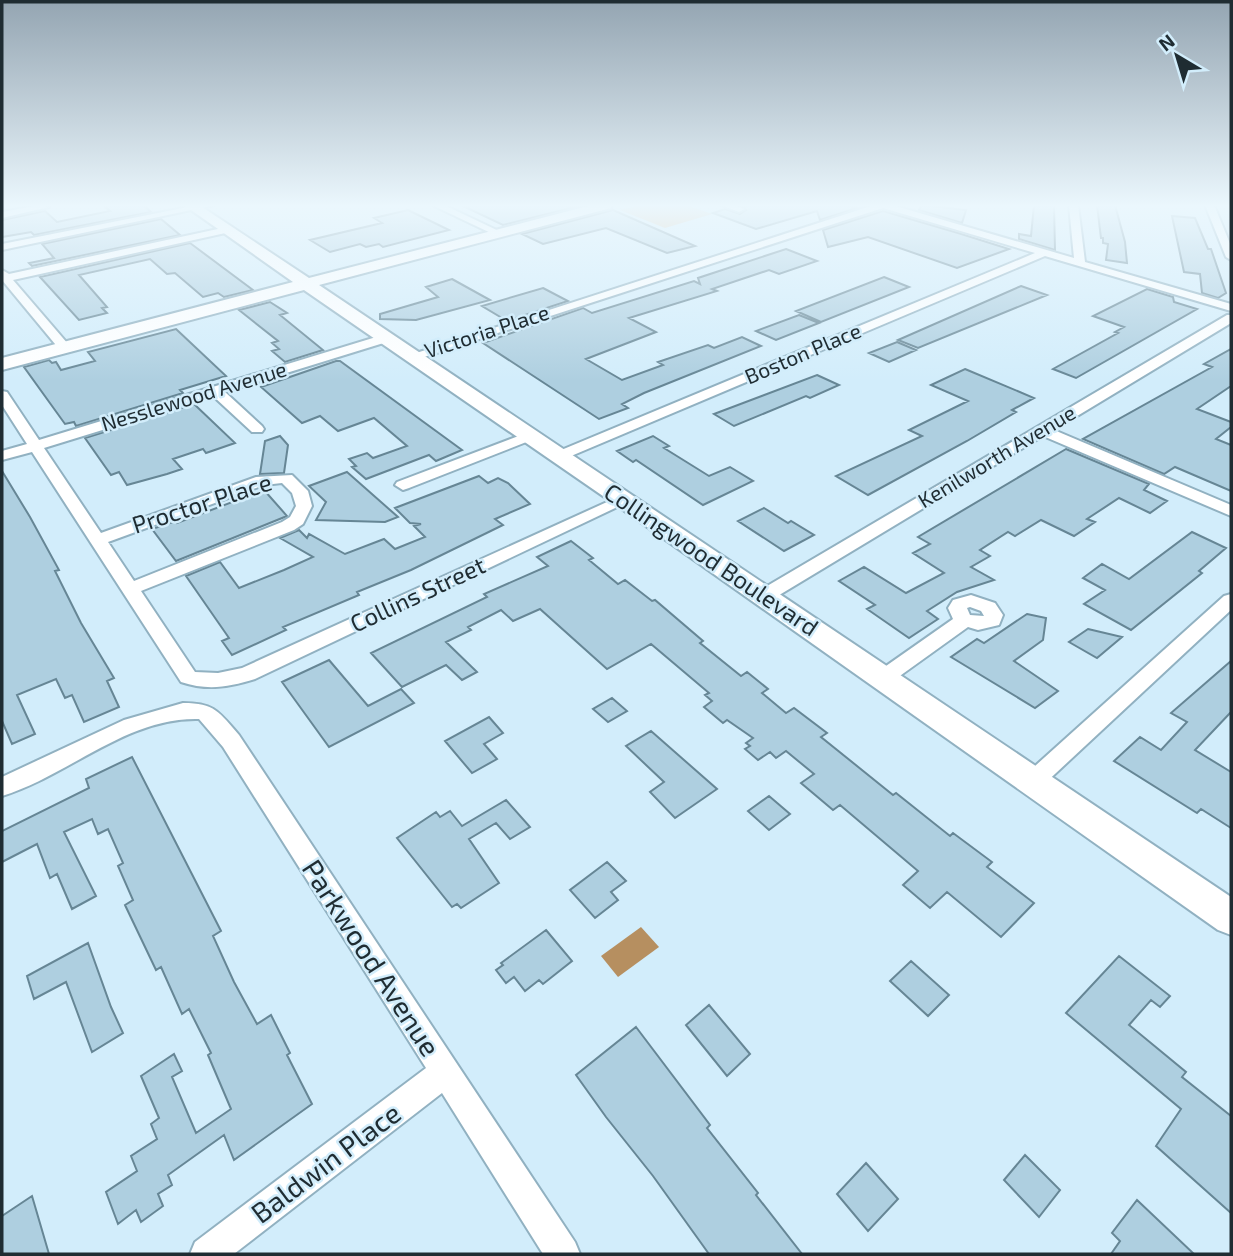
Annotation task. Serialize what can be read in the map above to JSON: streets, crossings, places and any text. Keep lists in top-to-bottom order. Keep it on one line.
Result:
{"streets":{"main road":["Collingwood Boulevard"],"street":["Victoria Place","Boston Place","Nesslewood Avenue","Kenilworth Avenue","Proctor Place","Collins Street","Parkwood Avenue","Baldwin Place"]},"crossings":[["Victoria Place","Collingwood Boulevard"],["Boston Place","Collingwood Boulevard"],["Nesslewood Avenue","Collingwood Boulevard"],["Kenilworth Avenue","Collingwood Boulevard"],["Proctor Place","Collins Street"],["Collingwood Boulevard","Collins Street"],["Parkwood Avenue","Baldwin Place"]],"north":"top left"}
